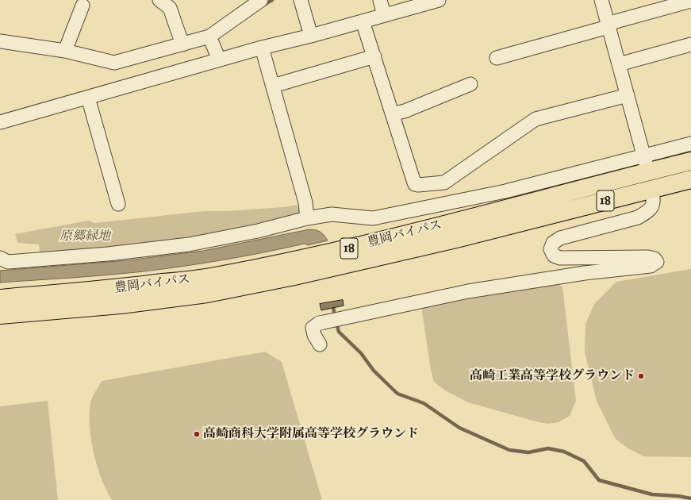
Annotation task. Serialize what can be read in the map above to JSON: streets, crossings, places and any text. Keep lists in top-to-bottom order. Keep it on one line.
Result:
{"streets":{"highway":["18","豊岡バイパス"]},"parks":["原郷緑地"],"places":["高崎工業高等学校グラウンド","高崎商科大学附属高等学校グラウンド"]}
